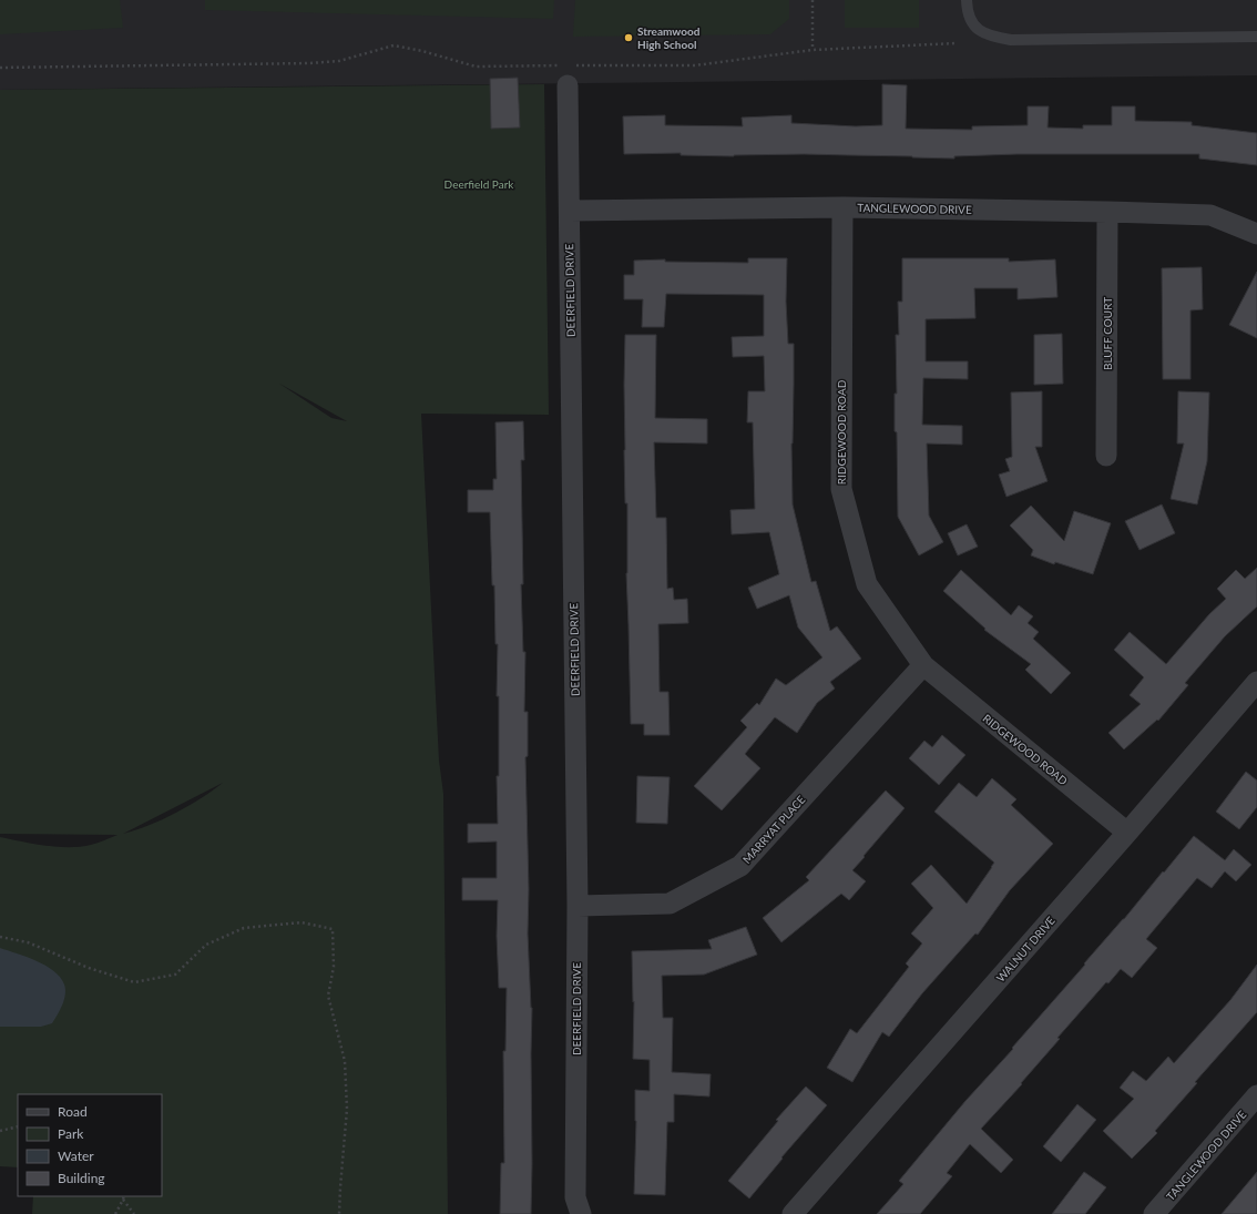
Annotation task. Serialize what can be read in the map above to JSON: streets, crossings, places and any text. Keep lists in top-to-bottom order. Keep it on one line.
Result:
{"streets":{"street":["TANGLEWOOD DRIVE","DEERFIELD DRIVE","BLUFF COURT","RIDGEWOOD ROAD","MARRYAT PLACE","WALNUT DRIVE"]},"crossings":[["TANGLEWOOD DRIVE","DEERFIELD DRIVE"],["TANGLEWOOD DRIVE","BLUFF COURT"],["TANGLEWOOD DRIVE","RIDGEWOOD ROAD"],["DEERFIELD DRIVE","MARRYAT PLACE"],["RIDGEWOOD ROAD","MARRYAT PLACE"],["RIDGEWOOD ROAD","WALNUT DRIVE"]],"parks":["Deerfield Park"],"places":["Streamwood High School"],"legend":["Road","Park","Water","Building"]}
